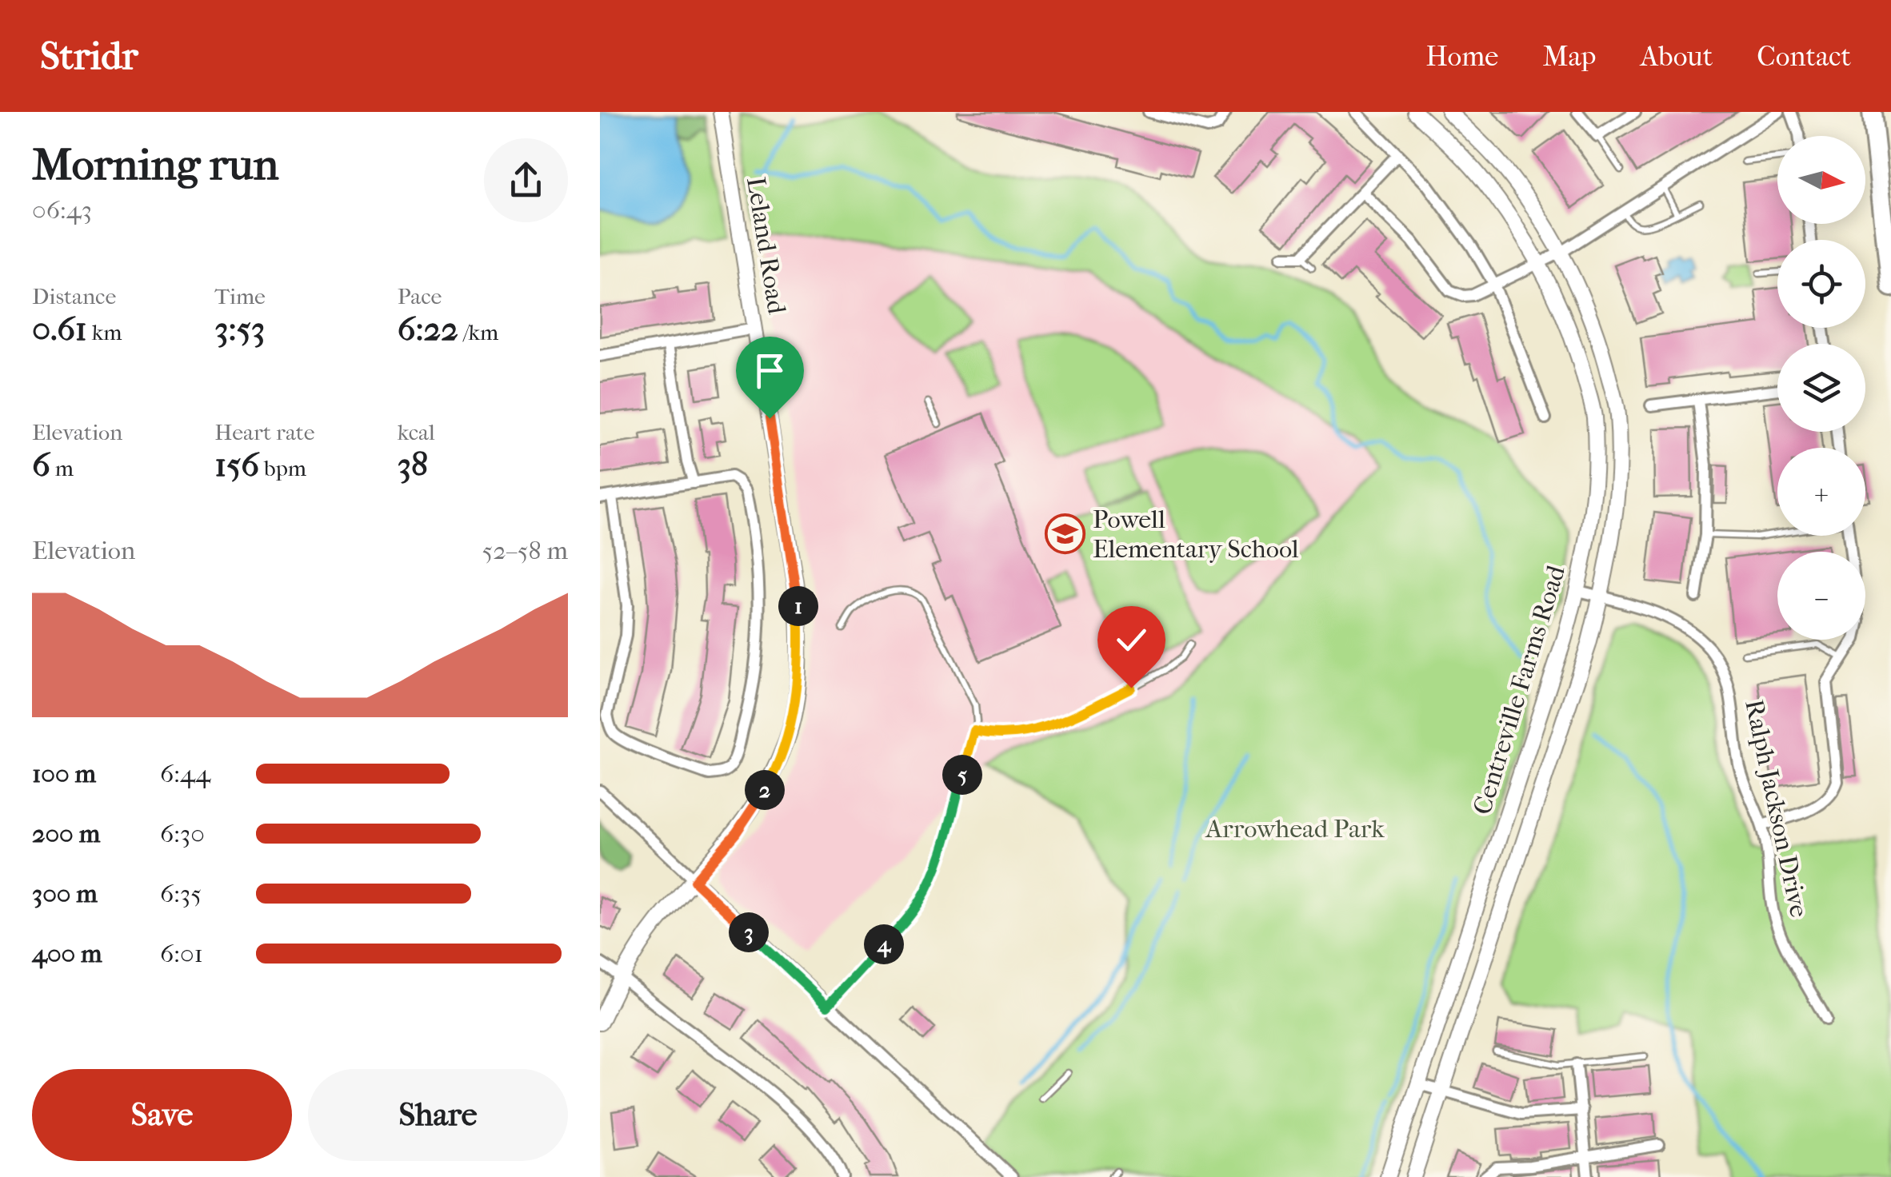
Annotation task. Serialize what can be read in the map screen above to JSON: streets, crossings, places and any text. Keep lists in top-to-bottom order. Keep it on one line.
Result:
{"streets":{"street":["Leland Road","Centreville Farms Road","Ralph Jackson Drive"]},"crossings":[["Centreville Farms Road","Ralph Jackson Drive"]],"parks":["Arrowhead Park"],"places":{"school or university":["Powell Elementary School"]},"north":"right","page":{"header":"Stridr","nav":["Home","Map","About","Contact"],"heading":["Morning run","06:43"],"map_buttons":["+","−"],"stats":[["Distance","0.61 km"],["Time","3:53"],["Pace","6:22 /km"],["Elevation","6 m"],["Heart rate","156 bpm"],["kcal","38"]],"chart":["Elevation","52–58 m"],"pins":["1","5","2","3","4"],"list":[{"name":"100 m","note":"6:44"},{"name":"200 m","note":"6:30"},{"name":"300 m","note":"6:35"},{"name":"400 m","note":"6:01"}],"buttons":["Save","Share"]}}
